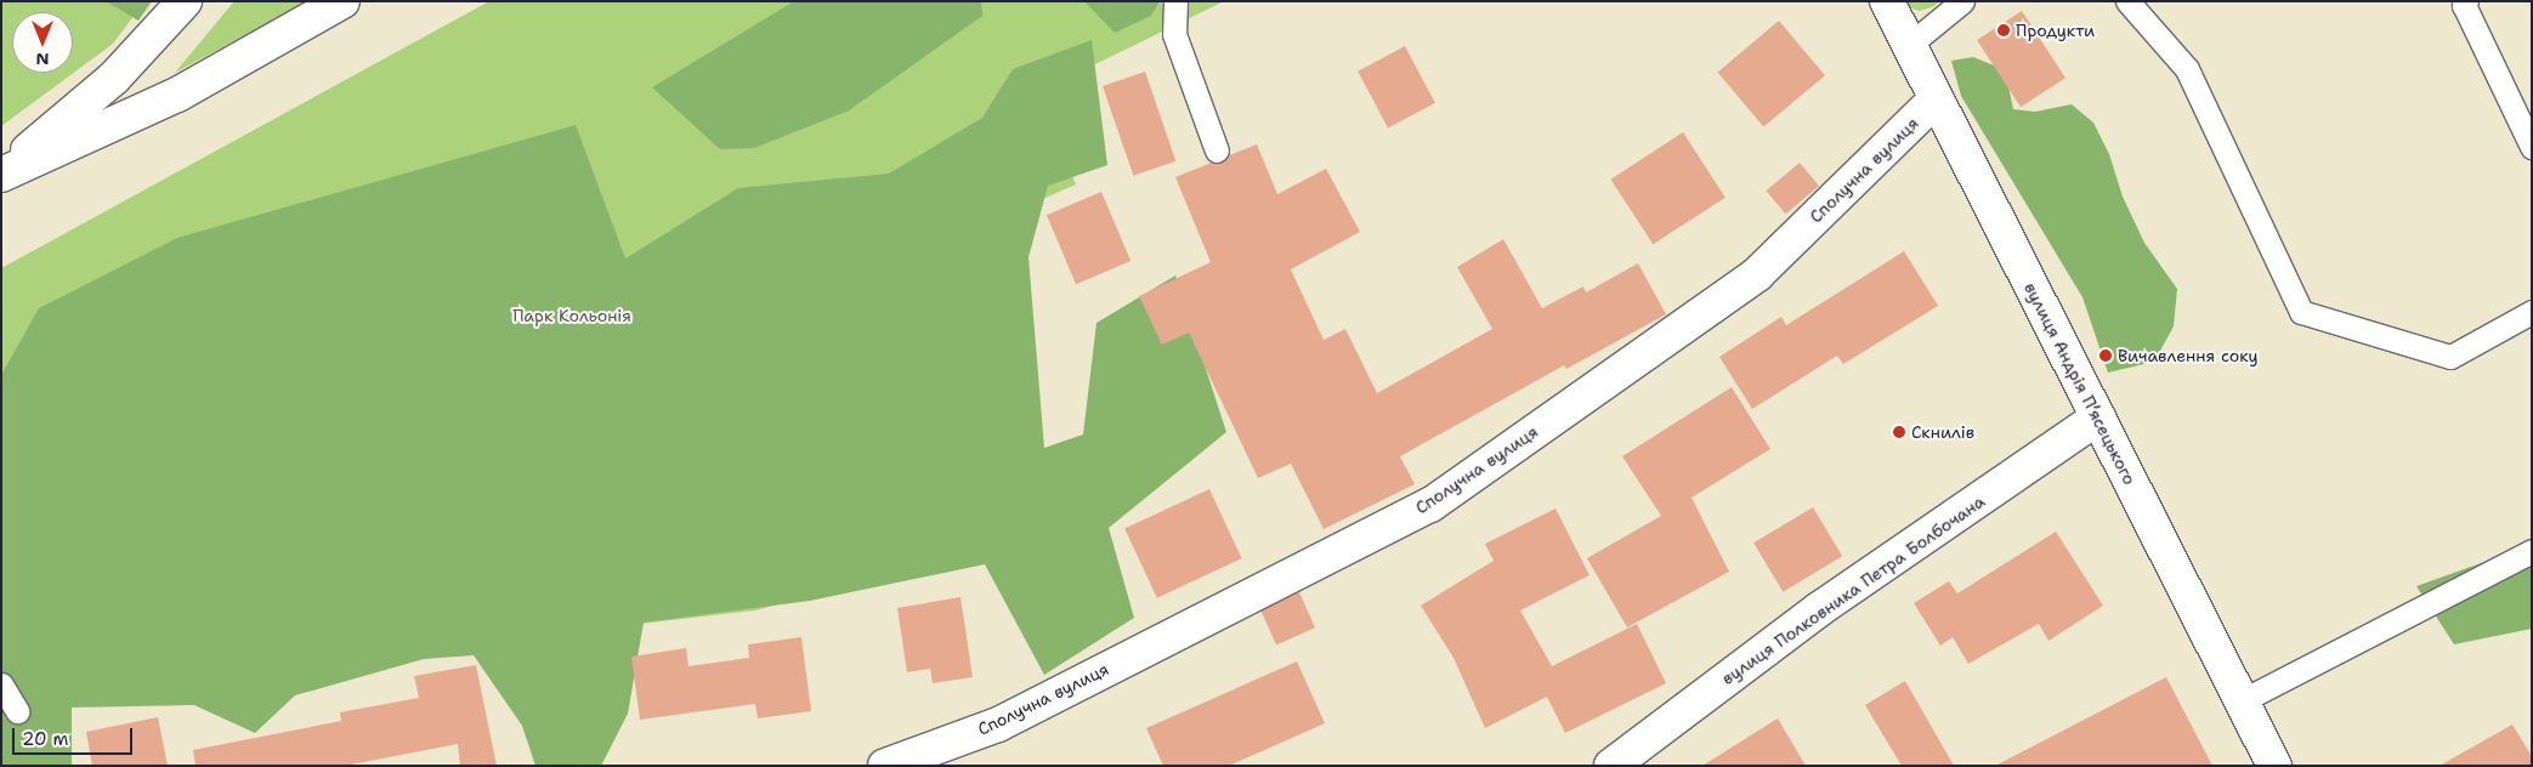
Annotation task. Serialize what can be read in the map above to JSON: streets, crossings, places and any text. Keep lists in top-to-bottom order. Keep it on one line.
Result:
{"streets":{"street":["Сполучна вулиця","вулиця Андрія Пʼясецького","вулиця Полковника Петра Болбочана"]},"crossings":[["Сполучна вулиця","вулиця Андрія Пʼясецького"],["вулиця Андрія Пʼясецького","вулиця Полковника Петра Болбочана"]],"parks":["Парк Кольонія"],"places":["Продукти","Вичавлення соку","Скнилів"],"scale_bar":"20 m","north":"bottom"}
